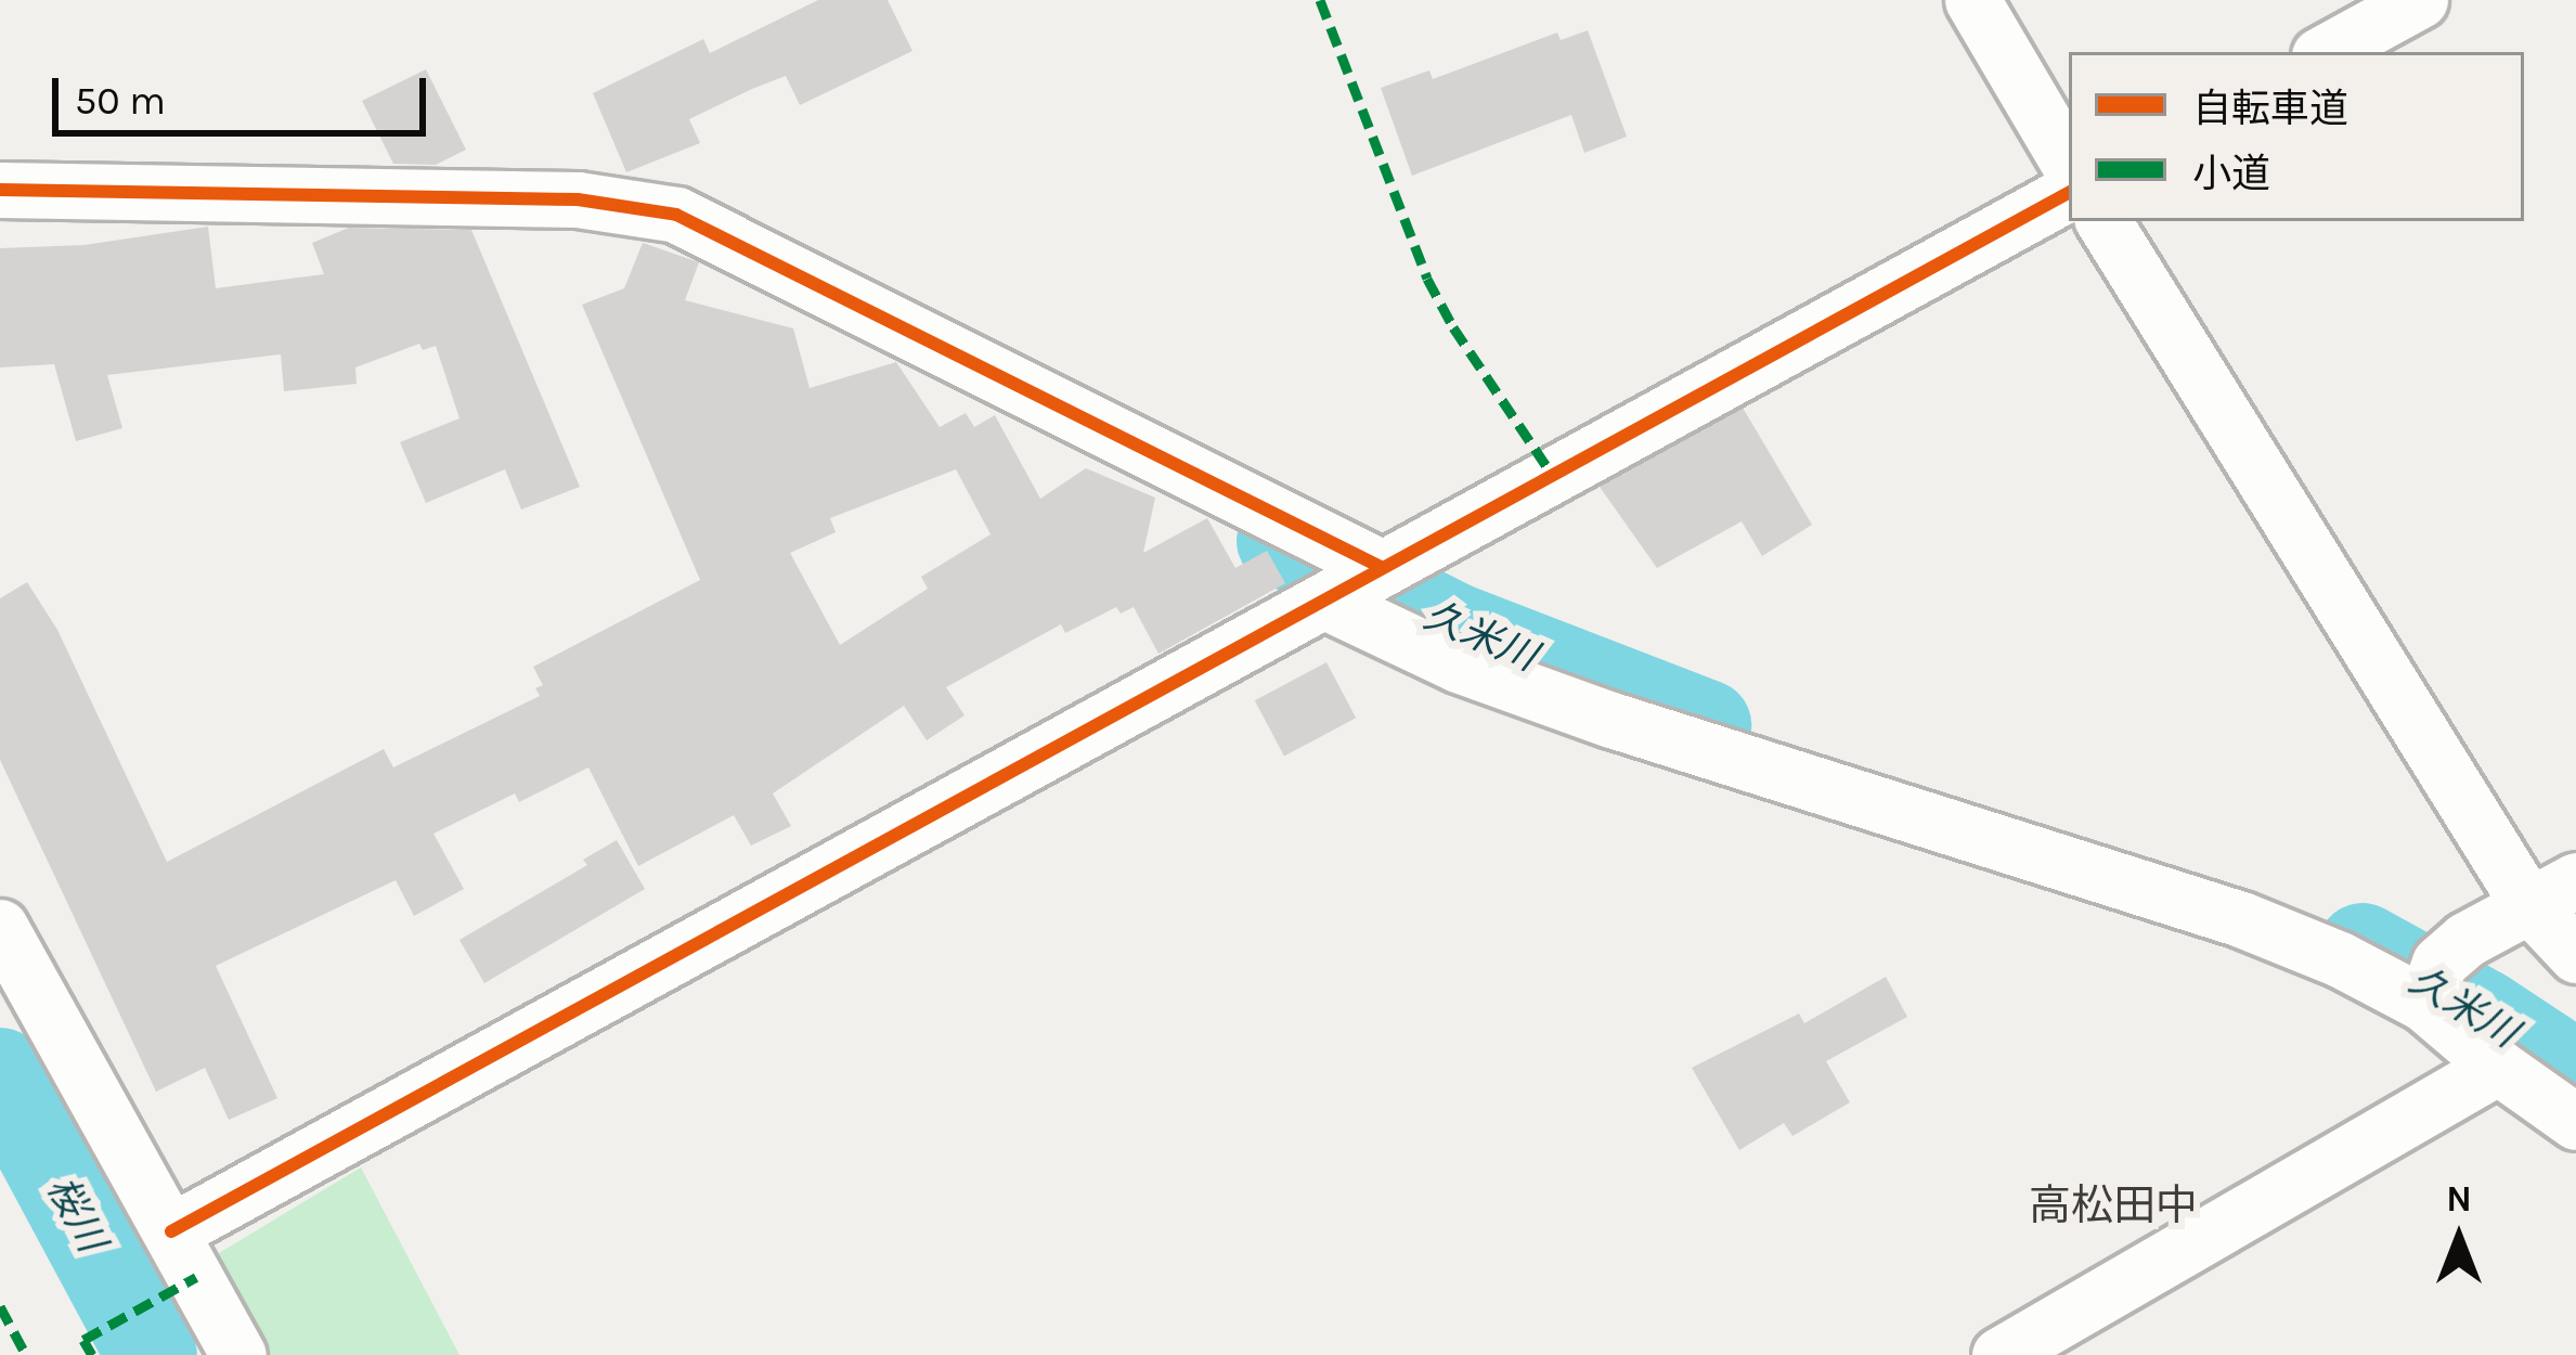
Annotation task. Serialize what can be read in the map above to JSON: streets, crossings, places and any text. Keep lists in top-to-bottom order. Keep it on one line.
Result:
{"districts":["高松田中"],"water":["久米川","桜川"],"legend":["自転車道","小道"],"scale_bar":"50 m","north":"top"}
